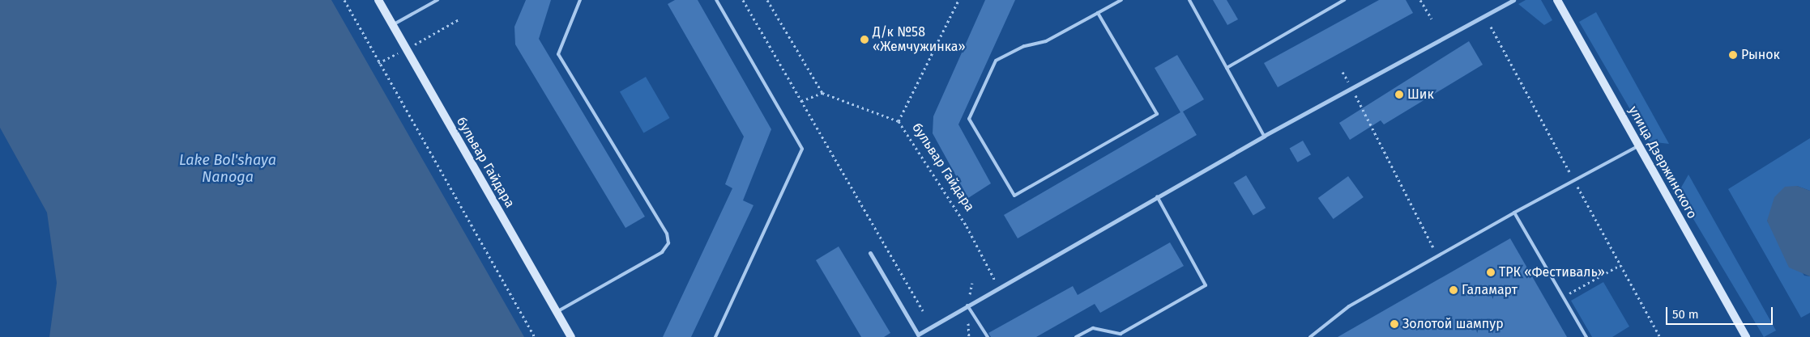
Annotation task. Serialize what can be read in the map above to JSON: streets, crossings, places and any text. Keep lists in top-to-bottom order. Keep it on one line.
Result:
{"streets":{"street":["бульвар Гайдара","улица Дзержинского"]},"water":["Lake Bol'shaya Nanoga"],"places":["Д/к №58 «Жемчужинка»","Рынок","Шик","ТРК «Фестиваль»","Галамарт","Золотой шампур"],"scale_bar":"50 m"}
